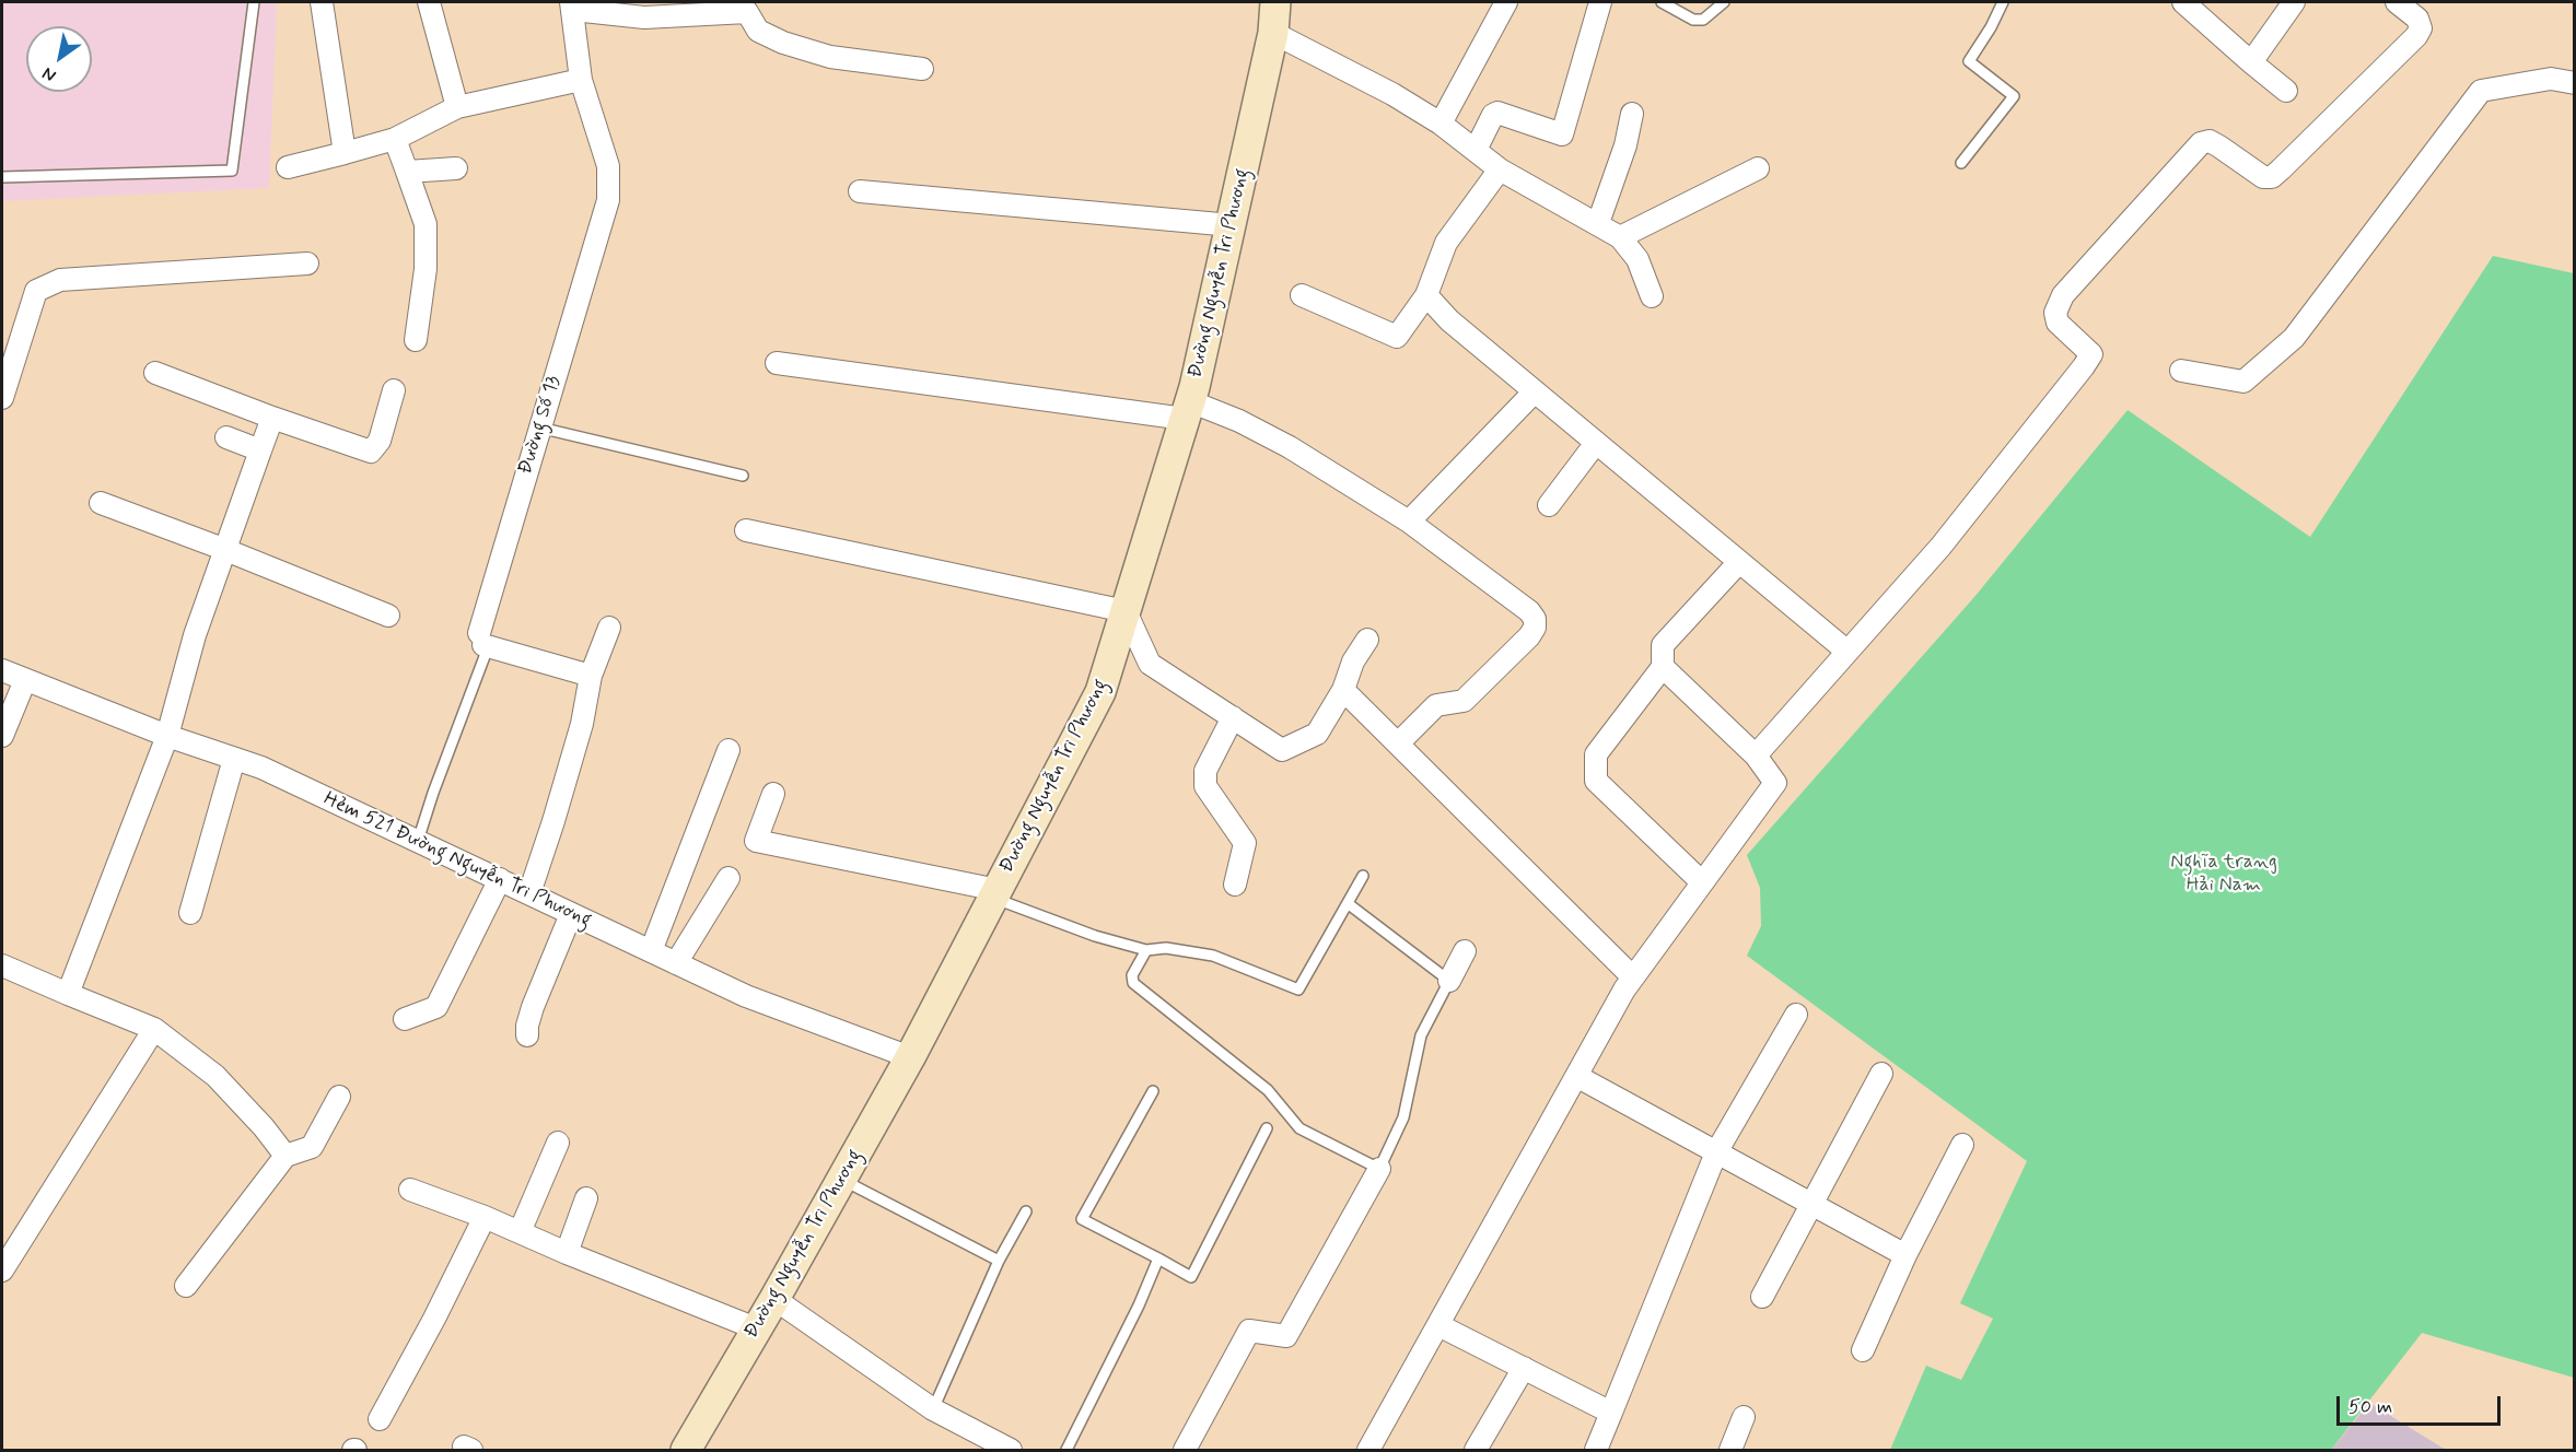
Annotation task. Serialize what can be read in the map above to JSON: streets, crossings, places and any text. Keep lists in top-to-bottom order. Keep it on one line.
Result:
{"streets":{"main road":["Đường Nguyễn Tri Phương"],"street":["Đường Số 13","Hẻm 521 Đường Nguyễn Tri Phương"]},"crossings":[["Đường Nguyễn Tri Phương","Hẻm 521 Đường Nguyễn Tri Phương"],["Đường Số 13","Hẻm 521 Đường Nguyễn Tri Phương"]],"parks":["Nghĩa trang Hải Nam"],"scale_bar":"50 m","north":"bottom left"}
